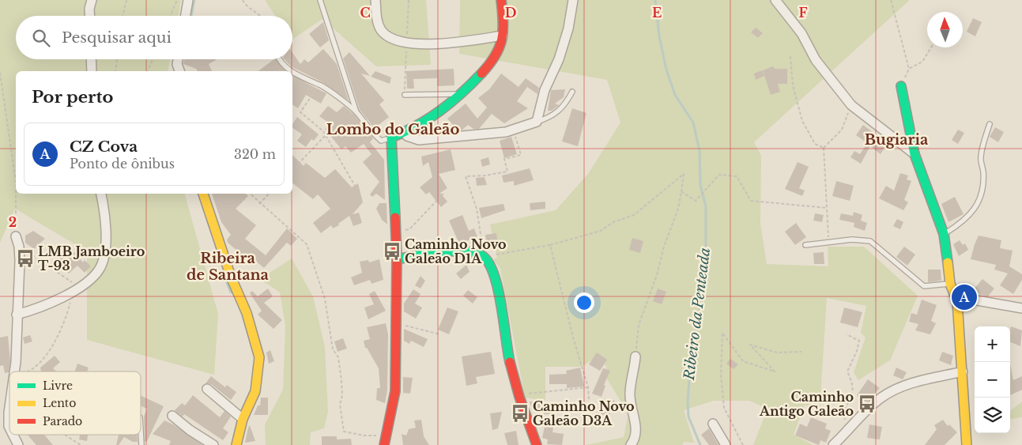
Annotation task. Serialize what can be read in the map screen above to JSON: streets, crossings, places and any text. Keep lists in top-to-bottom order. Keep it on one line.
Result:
{"districts":["Lombo do Galeão","Bugiaria","Ribeira de Santana"],"water":["Ribeiro da Penteada"],"places":{"bus stop":["Caminho Novo Galeão D1A","LMB Jamboeiro T-93","Caminho Antigo Galeão","Caminho Novo Galeão D3A"]},"legend":["Livre","Lento","Parado"],"north":"top","page":{"search":"Pesquisar aqui","heading":"Por perto","list":[{"mark":"A","name":"CZ Cova","note":"Ponto de ônibus","value":"320 m"}],"pins":"A","map_buttons":["+","−"]},"grid":{"columns":["C","D","E","F"],"rows":["2"]}}
